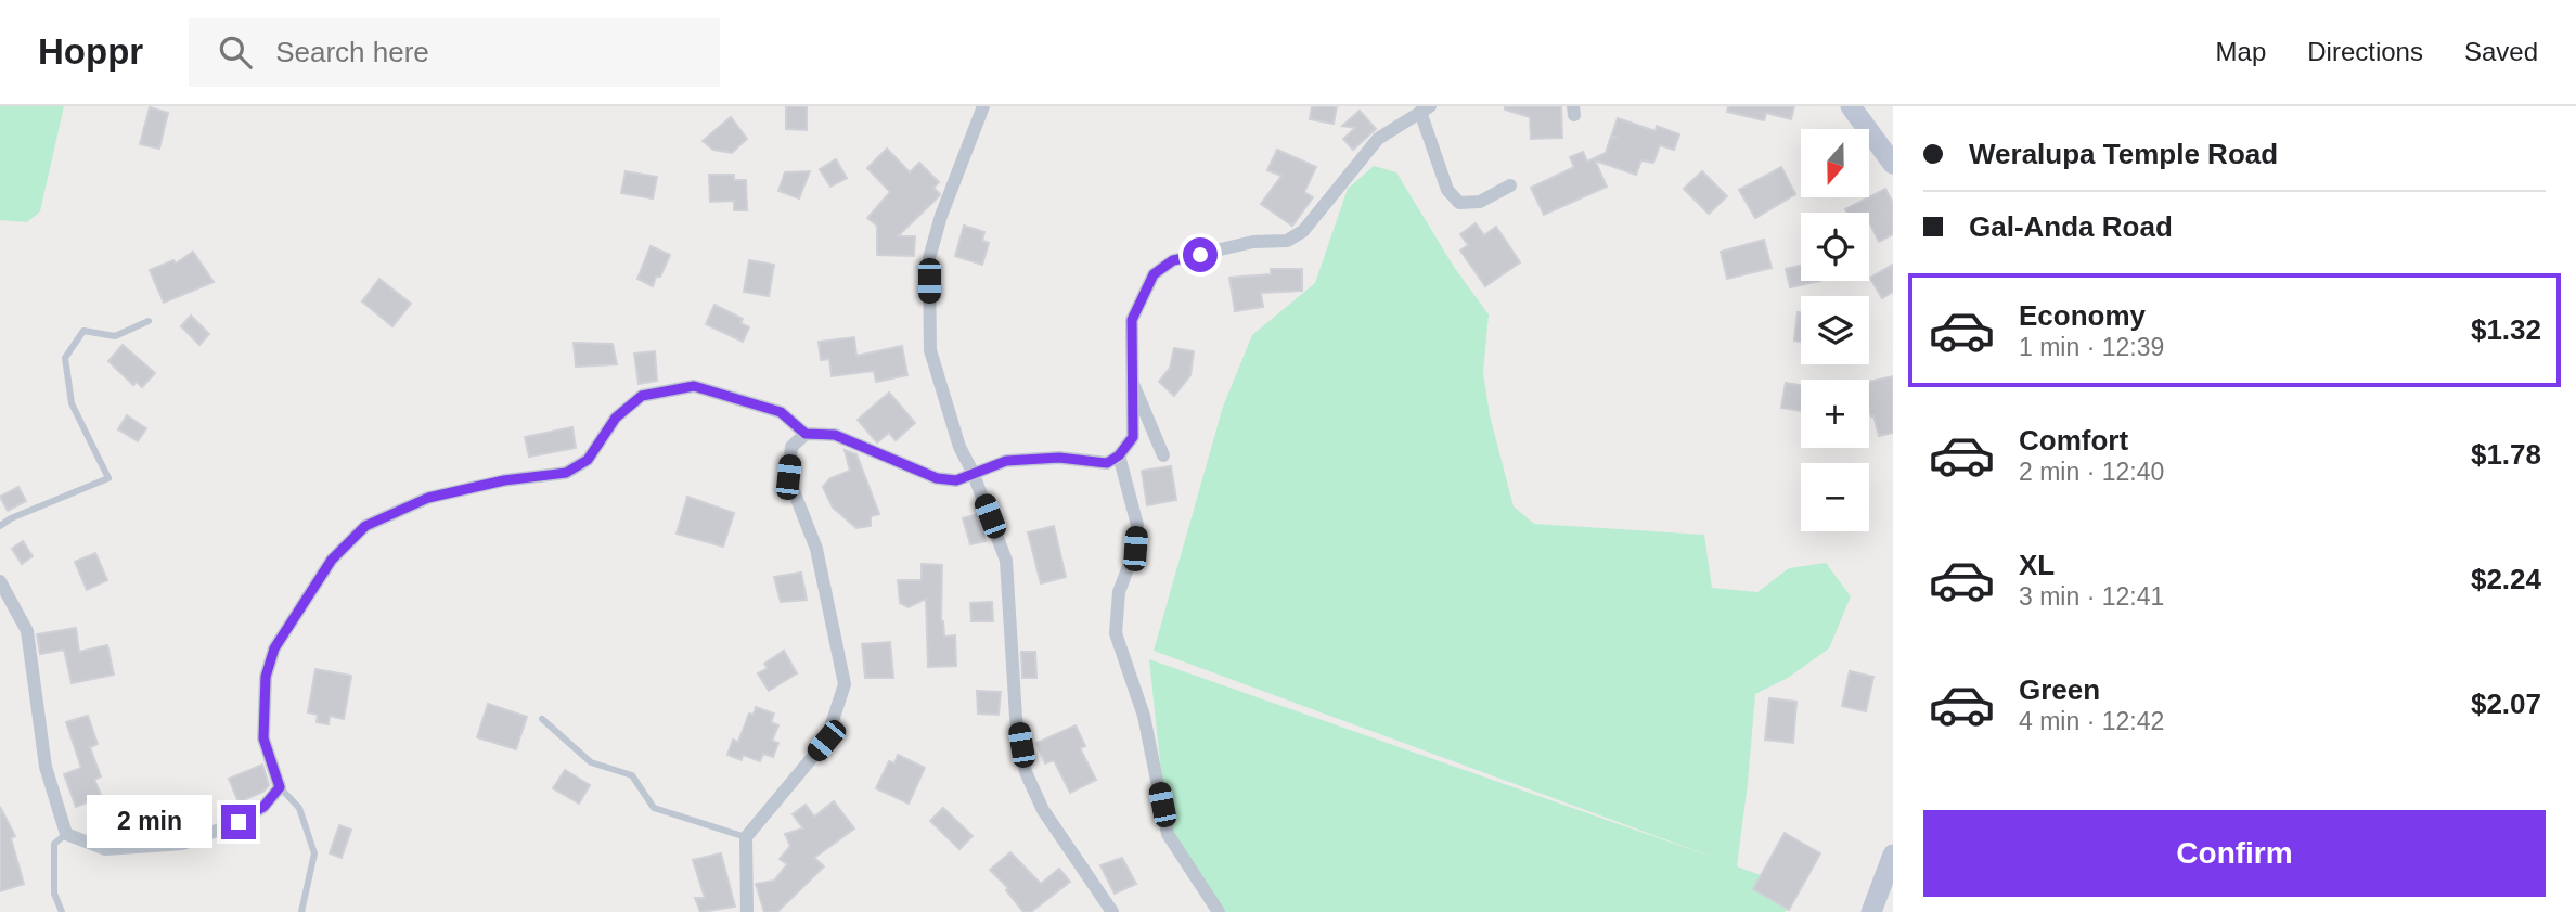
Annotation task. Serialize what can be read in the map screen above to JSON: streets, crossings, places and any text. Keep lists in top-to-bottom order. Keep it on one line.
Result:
{"north":"bottom","page":{"header":"Hoppr","search":"Search here","nav":["Map","Directions","Saved"],"banner":["Weralupa Temple Road","Gal-Anda Road"],"map_buttons":["+","−"],"list":[{"name":"Economy","note":"1 min · 12:39","value":"$1.32"},{"name":"Comfort","note":"2 min · 12:40","value":"$1.78"},{"name":"XL","note":"3 min · 12:41","value":"$2.24"},{"name":"Green","note":"4 min · 12:42","value":"$2.07"}],"bubble":"2 min","buttons":"Confirm"}}
